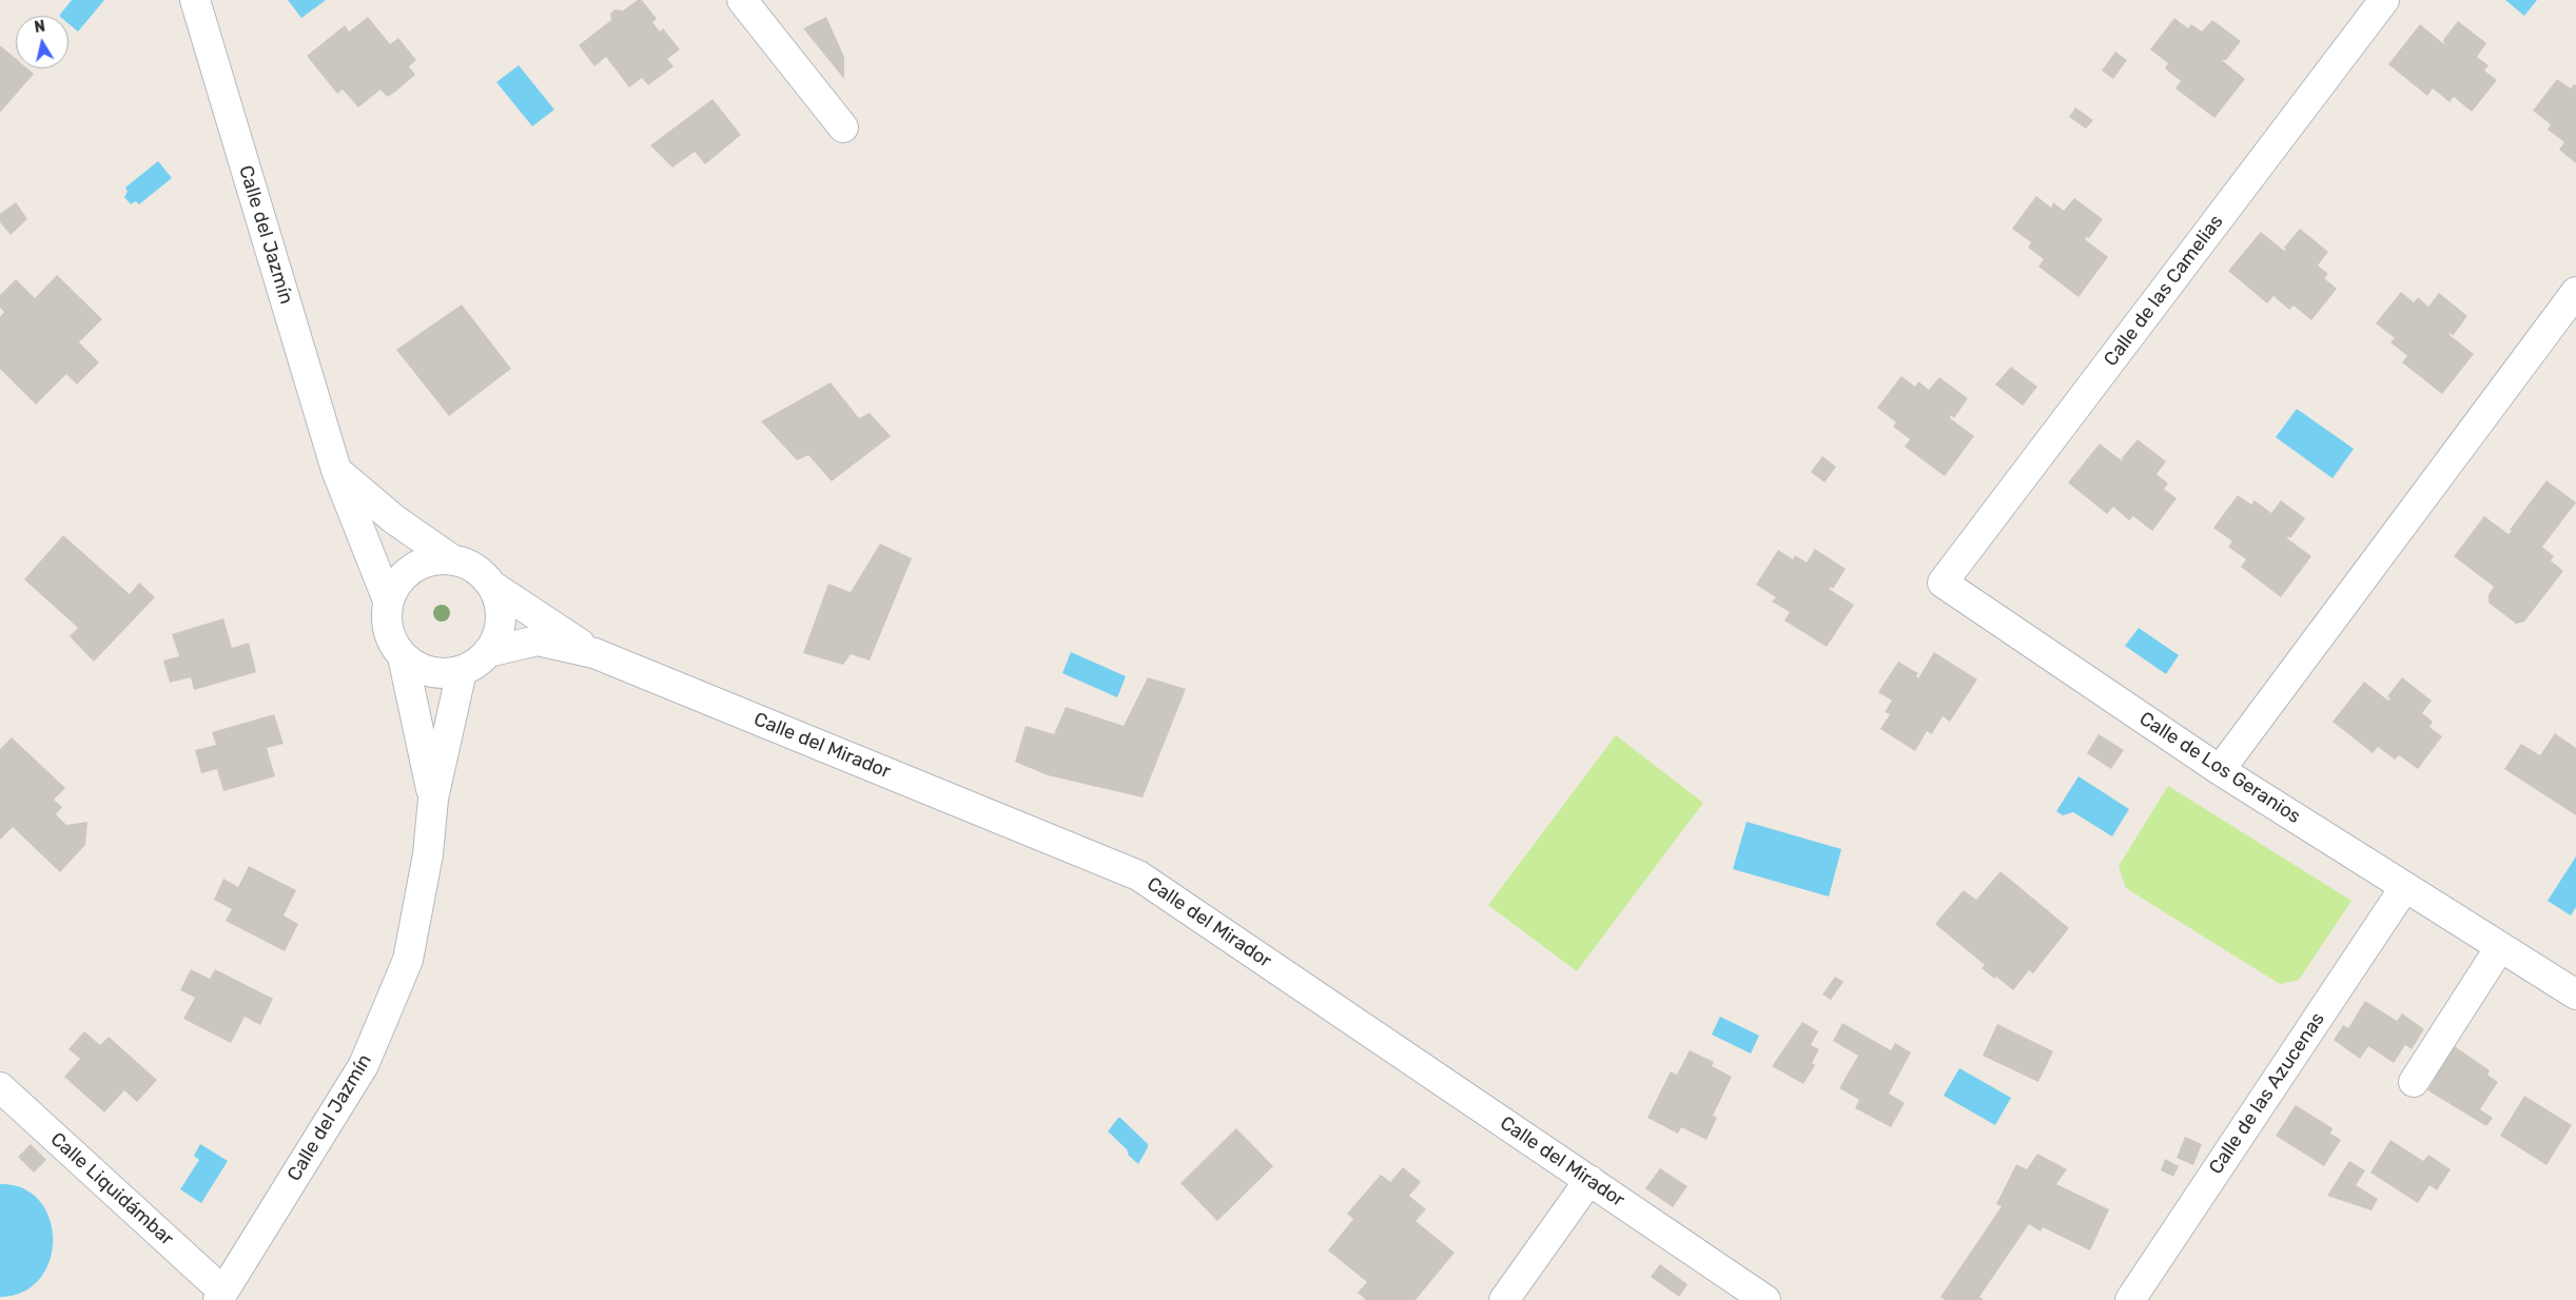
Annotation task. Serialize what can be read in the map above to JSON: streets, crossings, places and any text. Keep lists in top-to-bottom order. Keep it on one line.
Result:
{"streets":{"street":["Calle del Jazmín","Calle de las Camelias","Calle del Mirador","Calle de Los Geranios","Calle de las Azucenas","Calle Liquidámbar"]},"crossings":[["Calle del Jazmín","Calle del Mirador"],["Calle del Jazmín","Calle Liquidámbar"],["Calle de las Camelias","Calle de Los Geranios"],["Calle de Los Geranios","Calle de las Azucenas"]],"north":"top"}
